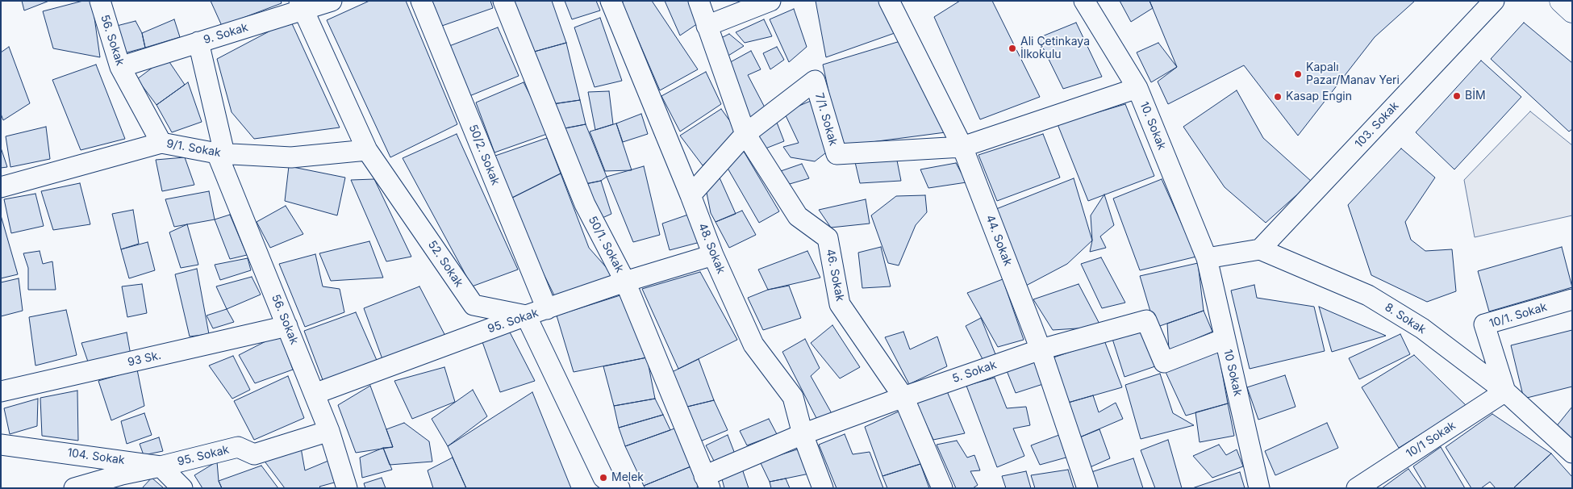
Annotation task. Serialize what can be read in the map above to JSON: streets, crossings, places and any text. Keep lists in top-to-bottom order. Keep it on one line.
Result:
{"streets":{"street":["9. Sokak","56. Sokak","7/1. Sokak","103. Sokak","10. Sokak","9/1. Sokak","50/2. Sokak","44. Sokak","50/1. Sokak","48. Sokak","52. Sokak","46. Sokak","10/1. Sokak","8. Sokak","95. Sokak","93 Sk.","5. Sokak","10 Sokak","10/1 Sokak","104. Sokak"]},"crossings":[["9. Sokak","56. Sokak"],["9. Sokak","52. Sokak"],["56. Sokak","9/1. Sokak"],["56. Sokak","95. Sokak"],["56. Sokak","93 Sk."],["7/1. Sokak","44. Sokak"],["7/1. Sokak","48. Sokak"],["7/1. Sokak","46. Sokak"],["103. Sokak","8. Sokak"],["10. Sokak","10 Sokak"],["9/1. Sokak","52. Sokak"],["50/2. Sokak","95. Sokak"],["44. Sokak","5. Sokak"],["50/1. Sokak","95. Sokak"],["50/1. Sokak","5. Sokak"],["48. Sokak","95. Sokak"],["48. Sokak","5. Sokak"],["52. Sokak","95. Sokak"],["46. Sokak","5. Sokak"],["10/1. Sokak","8. Sokak"],["10/1. Sokak","10/1 Sokak"],["8. Sokak","10/1 Sokak"],["95. Sokak","104. Sokak"],["5. Sokak","10 Sokak"]],"places":["Ali Çetinkaya İlkokulu","Kapalı Pazar/Manav Yeri","BİM","Kasap Engin","Melek"]}
